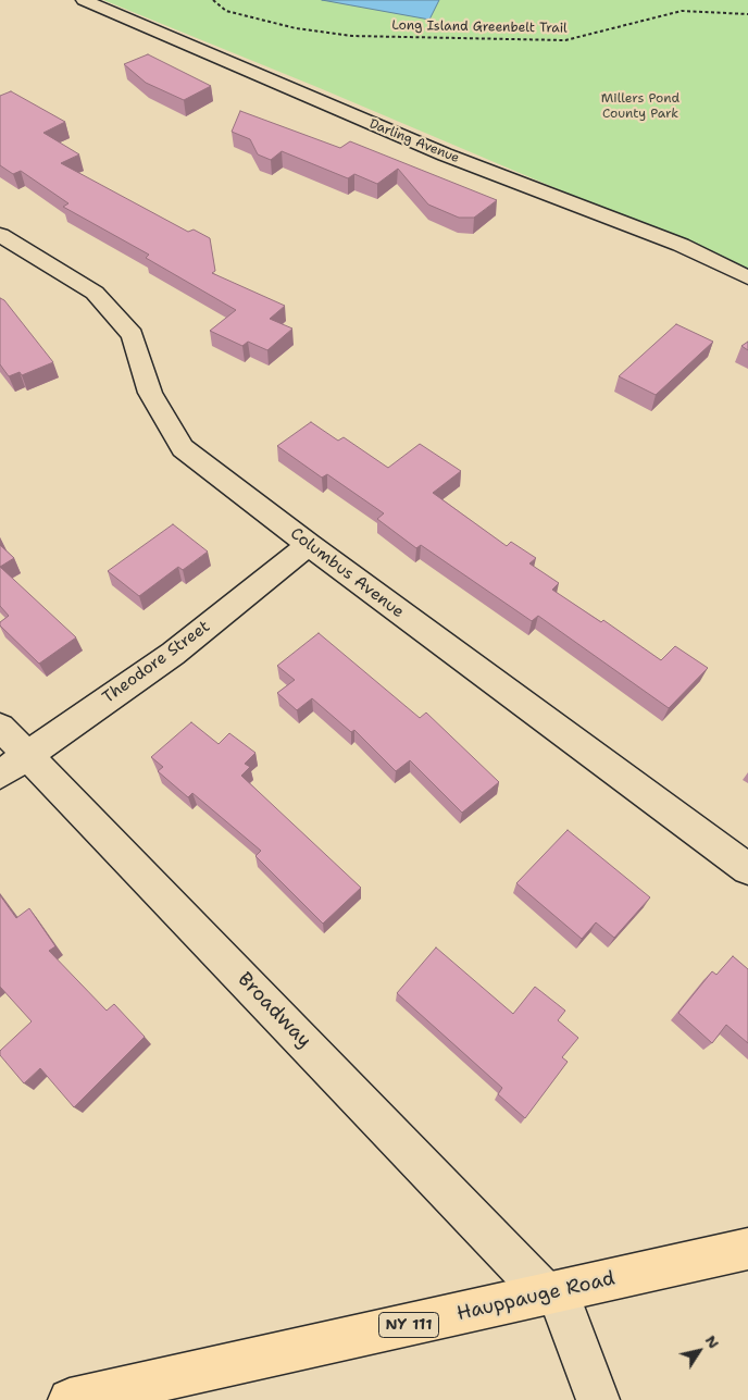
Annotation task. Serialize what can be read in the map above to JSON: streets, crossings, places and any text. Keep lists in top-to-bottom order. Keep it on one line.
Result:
{"streets":{"main road":["Hauppauge Road","NY 111"],"street":["Darling Avenue","Columbus Avenue","Theodore Street","Broadway"],"path":["Long Island Greenbelt Trail"]},"crossings":[["Columbus Avenue","Theodore Street"],["Theodore Street","Broadway"],["Broadway","Hauppauge Road"]],"parks":["Millers Pond County Park"],"north":"top right"}
